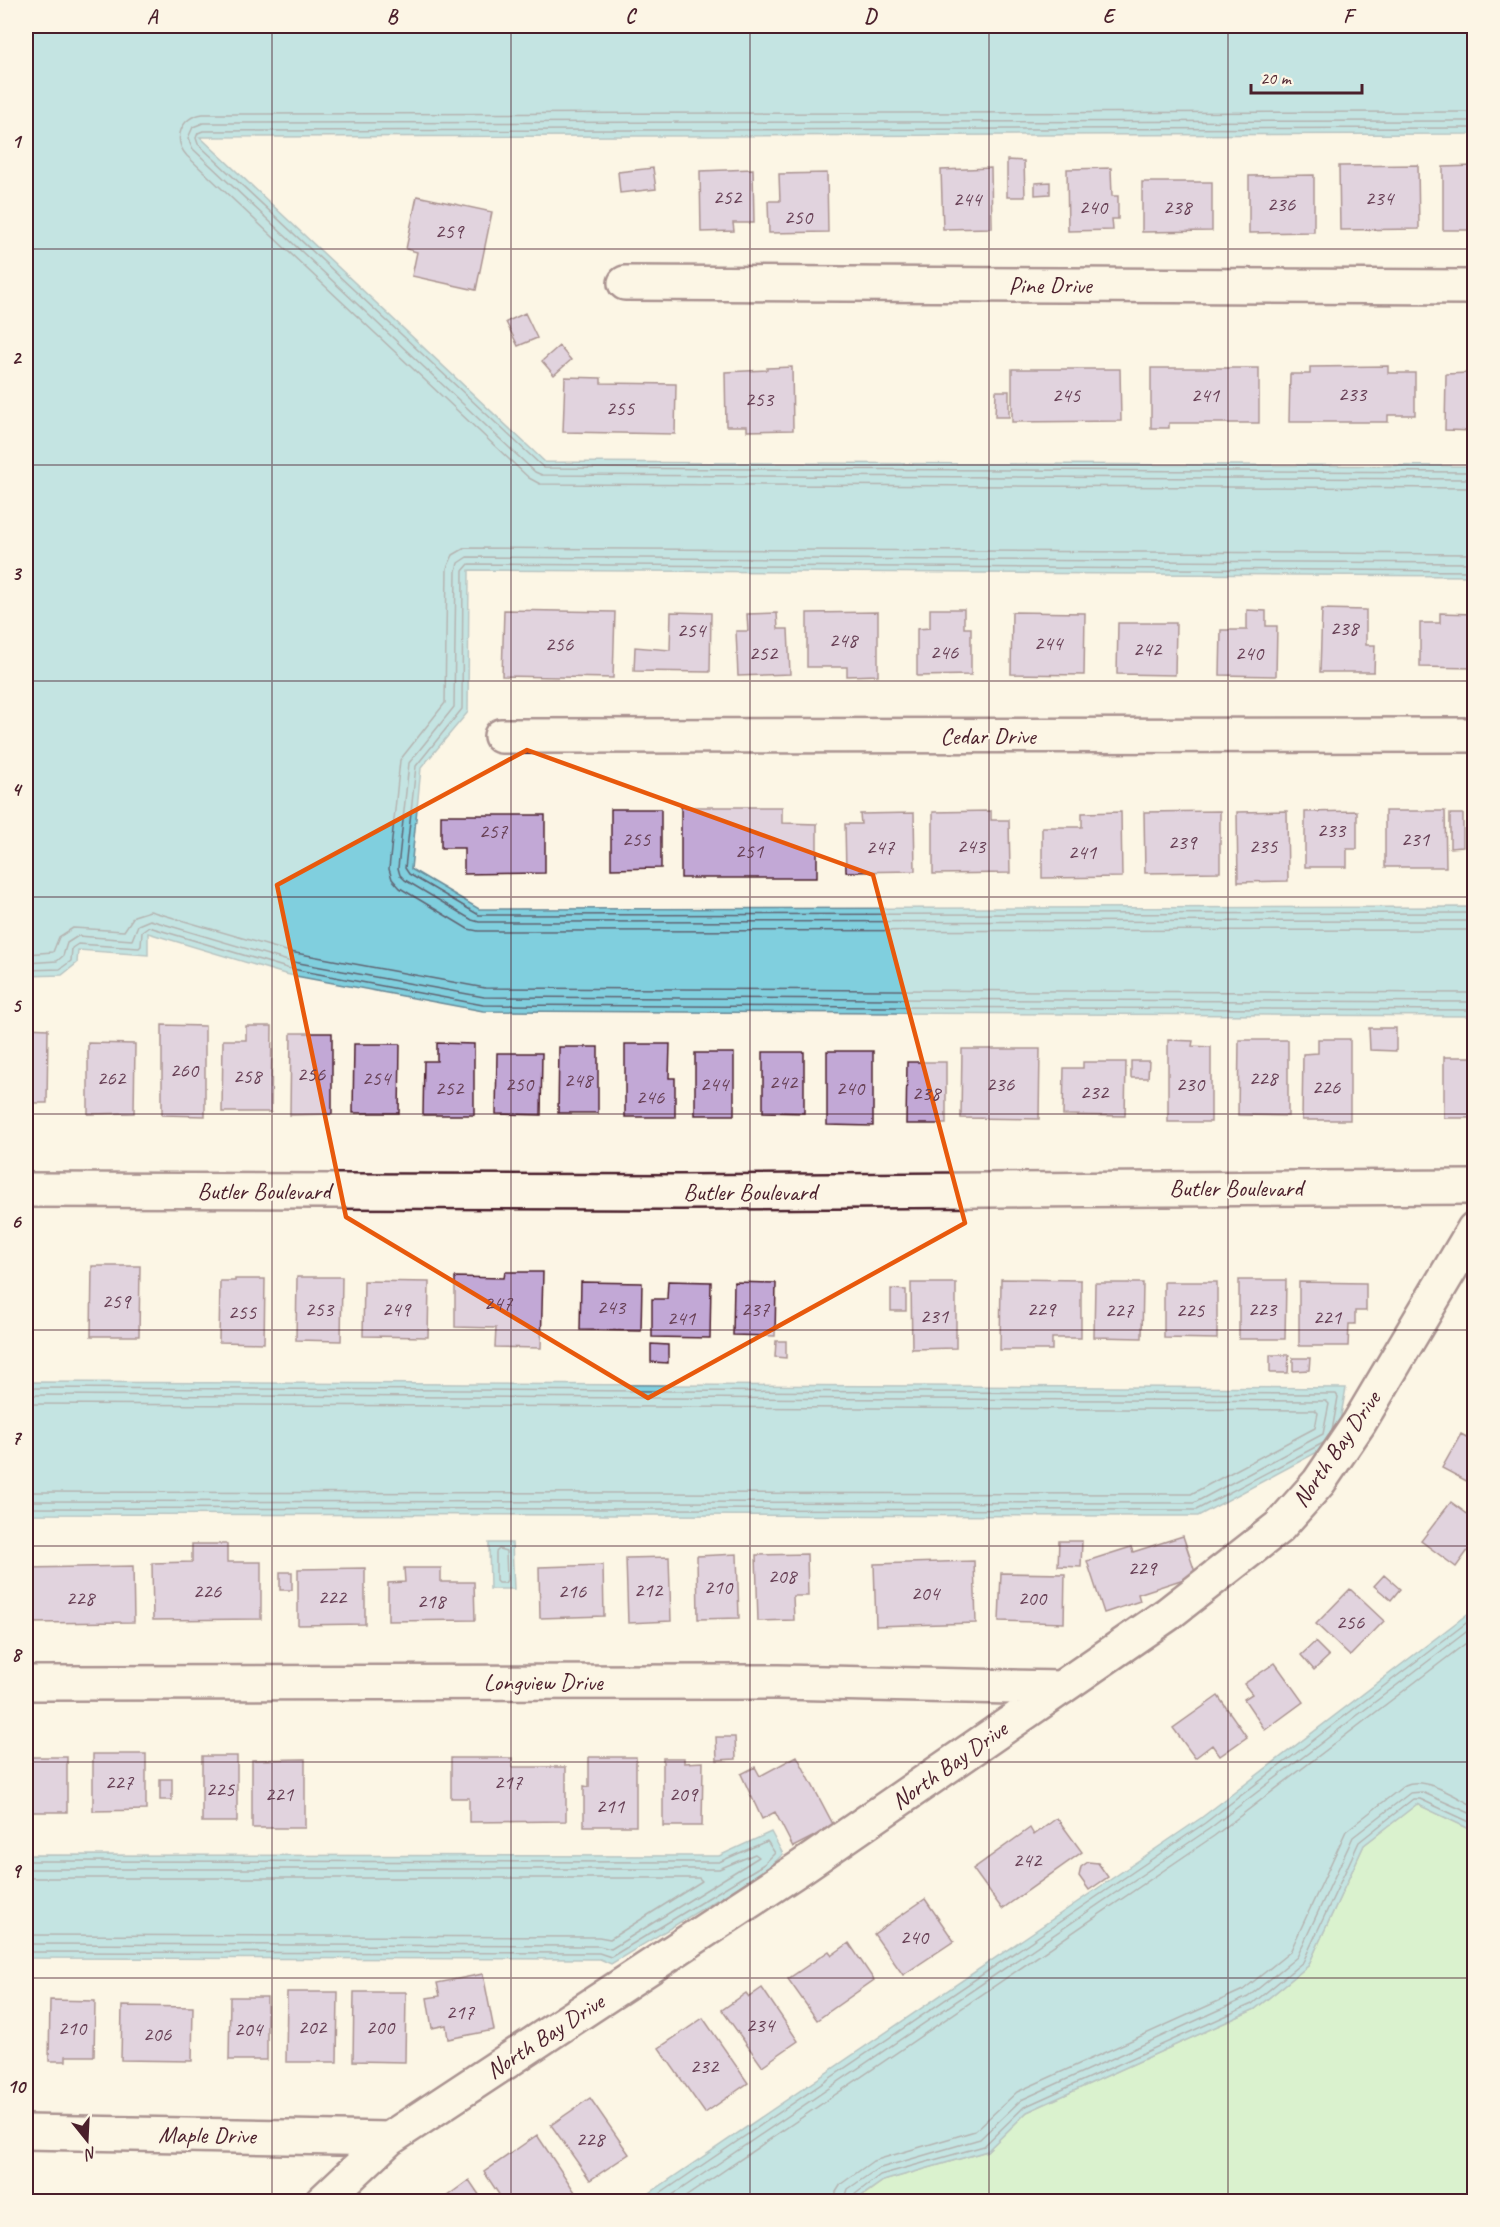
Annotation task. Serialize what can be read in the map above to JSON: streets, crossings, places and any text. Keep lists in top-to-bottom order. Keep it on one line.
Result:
{"streets":{"street":["Pine Drive","Cedar Drive","Butler Boulevard","North Bay Drive","Longview Drive","Maple Drive"]},"crossings":[["North Bay Drive","Longview Drive"],["North Bay Drive","Maple Drive"]],"house_numbers":["252","234","244","236","240","238","250","259","233","245","241","253","255","238","254","248","244","256","242","246","252","240","233","257","255","231","239","243","235","247","251","241","260","256","258","262","254","228","248","242","250","244","236","230","226","252","240","232","238","246","259","247","243","253","249","237","229","223","227","225","255","231","221","241","229","208","210","212","226","216","204","222","228","200","218","256","227","217","225","221","209","211","242","240","217","234","202","200","210","204","206","232","228"],"scale_bar":"20 m","north":"bottom","grid":{"columns":["A","B","C","D","E","F"],"rows":["1","2","3","4","5","6","7","8","9","10"]}}
